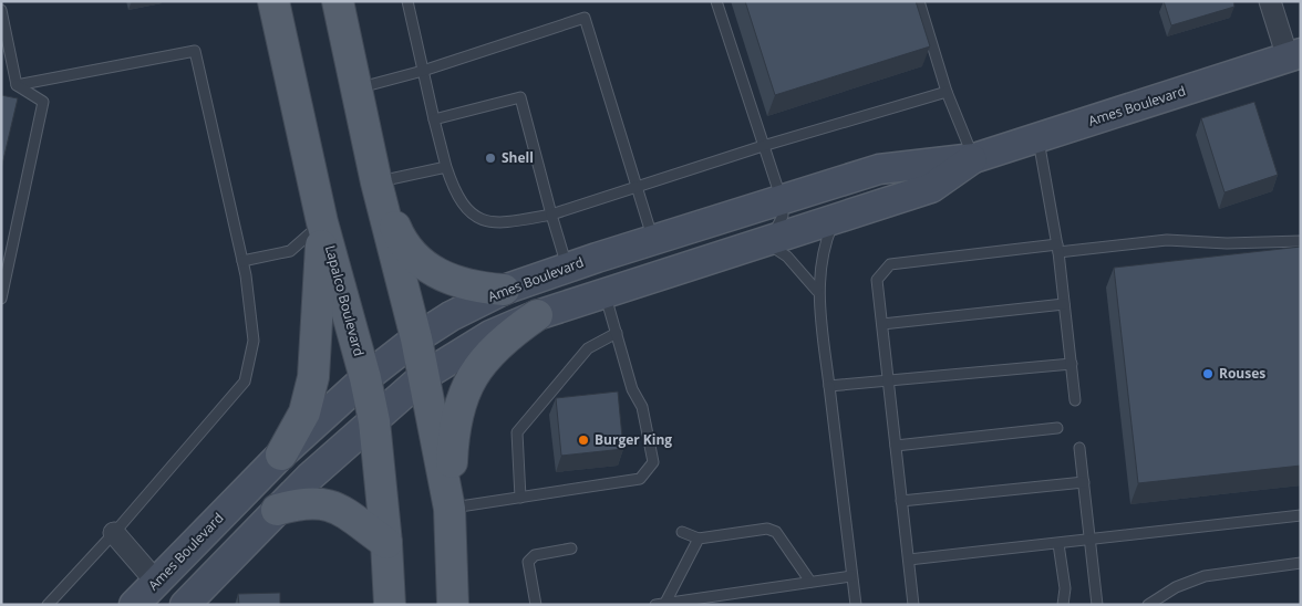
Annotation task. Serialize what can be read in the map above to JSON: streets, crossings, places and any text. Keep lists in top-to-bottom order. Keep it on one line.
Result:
{"streets":{"main road":["Lapalco Boulevard"],"street":["Ames Boulevard"]},"crossings":[["Ames Boulevard","Lapalco Boulevard"]],"places":["Shell","Rouses","Burger King"]}
